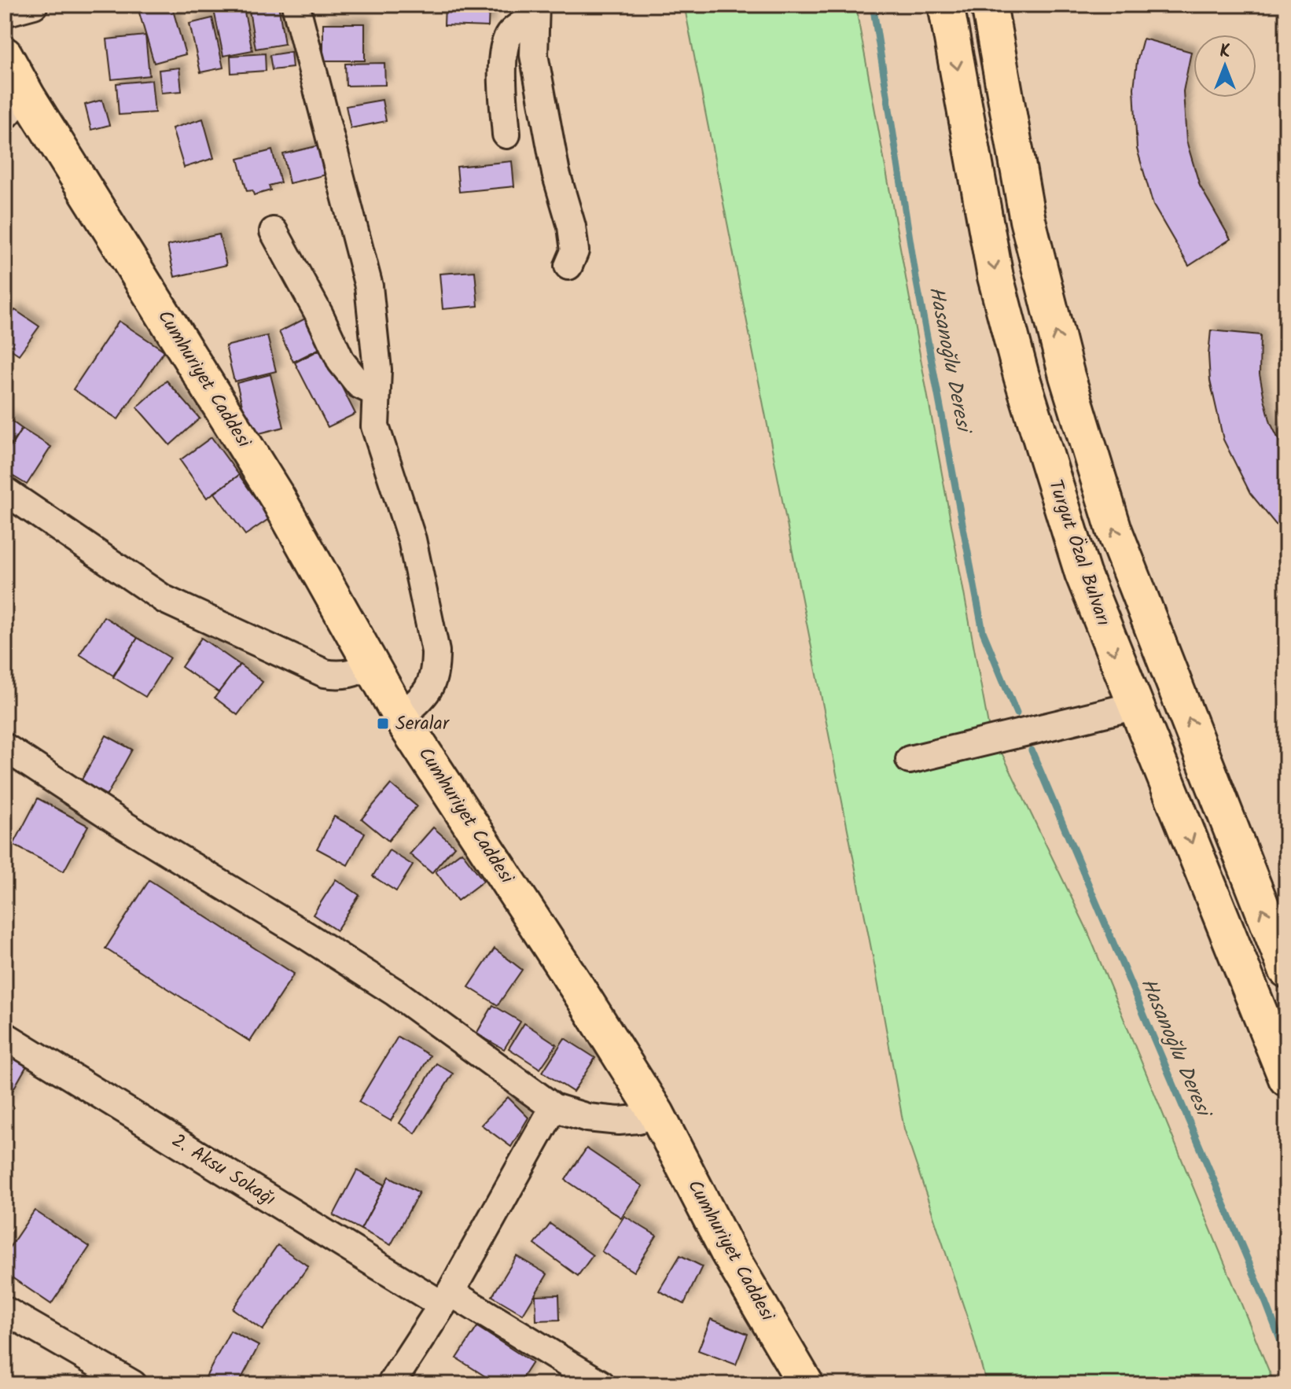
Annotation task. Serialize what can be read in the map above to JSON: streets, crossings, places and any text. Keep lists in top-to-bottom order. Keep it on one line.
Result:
{"streets":{"main road":["Cumhuriyet Caddesi","Turgut Özal Bulvarı"],"street":["2. Aksu Sokağı"]},"water":["Hasanoğlu Deresi"],"places":{"transit":["Seralar"]},"north":"top"}
